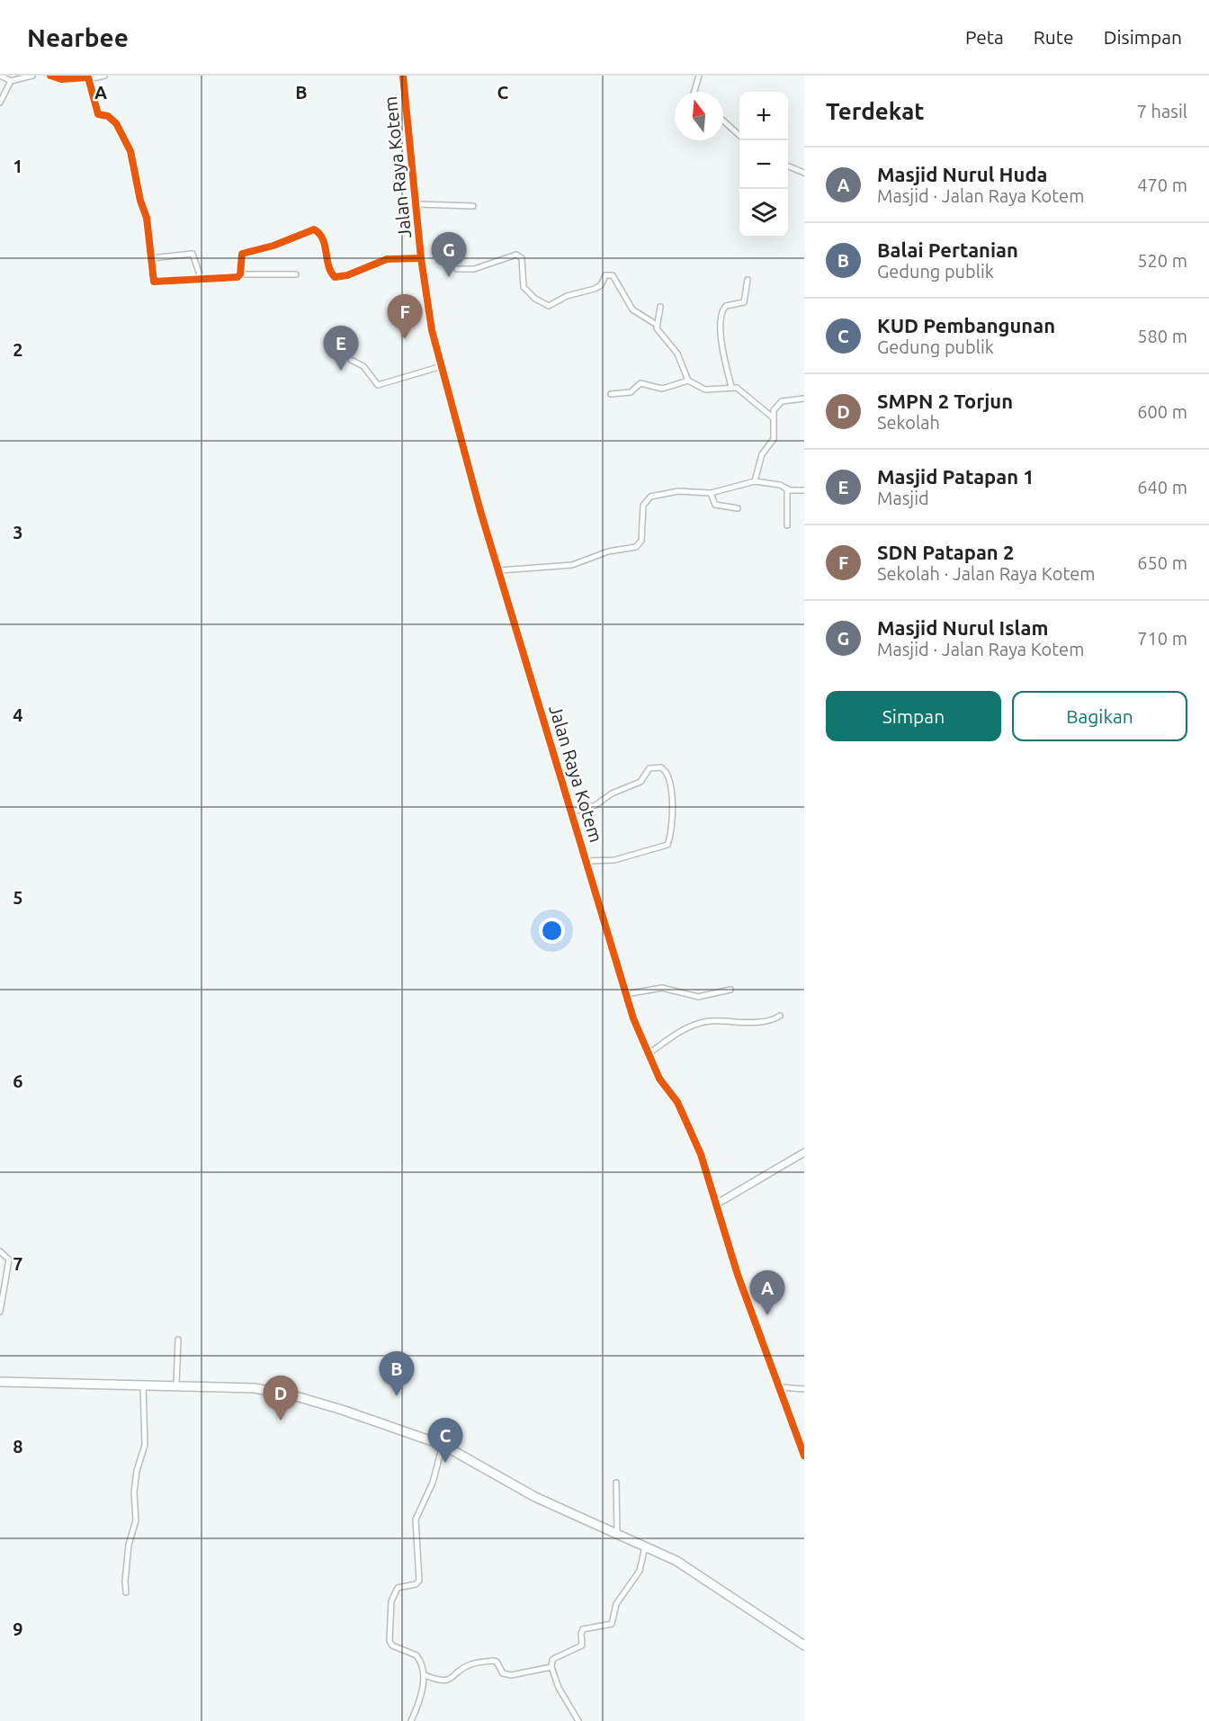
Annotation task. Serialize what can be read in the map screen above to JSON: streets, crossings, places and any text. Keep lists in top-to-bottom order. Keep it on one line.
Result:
{"streets":{"street":["Jalan Raya Kotem"]},"north":"top","page":{"header":"Nearbee","nav":["Peta","Rute","Disimpan"],"heading":["Terdekat","7 hasil"],"map_buttons":["+","−"],"list":[{"mark":"A","name":"Masjid Nurul Huda","note":"Masjid · Jalan Raya Kotem","value":"470 m"},{"mark":"B","name":"Balai Pertanian","note":"Gedung publik","value":"520 m"},{"mark":"C","name":"KUD Pembangunan","note":"Gedung publik","value":"580 m"},{"mark":"D","name":"SMPN 2 Torjun","note":"Sekolah","value":"600 m"},{"mark":"E","name":"Masjid Patapan 1","note":"Masjid","value":"640 m"},{"mark":"F","name":"SDN Patapan 2","note":"Sekolah · Jalan Raya Kotem","value":"650 m"},{"mark":"G","name":"Masjid Nurul Islam","note":"Masjid · Jalan Raya Kotem","value":"710 m"}],"pins":["G","F","E","A","B","D","C"],"buttons":["Simpan","Bagikan"]},"grid":{"columns":["A","B","C"],"rows":["1","2","3","4","5","6","7","8","9"]}}
